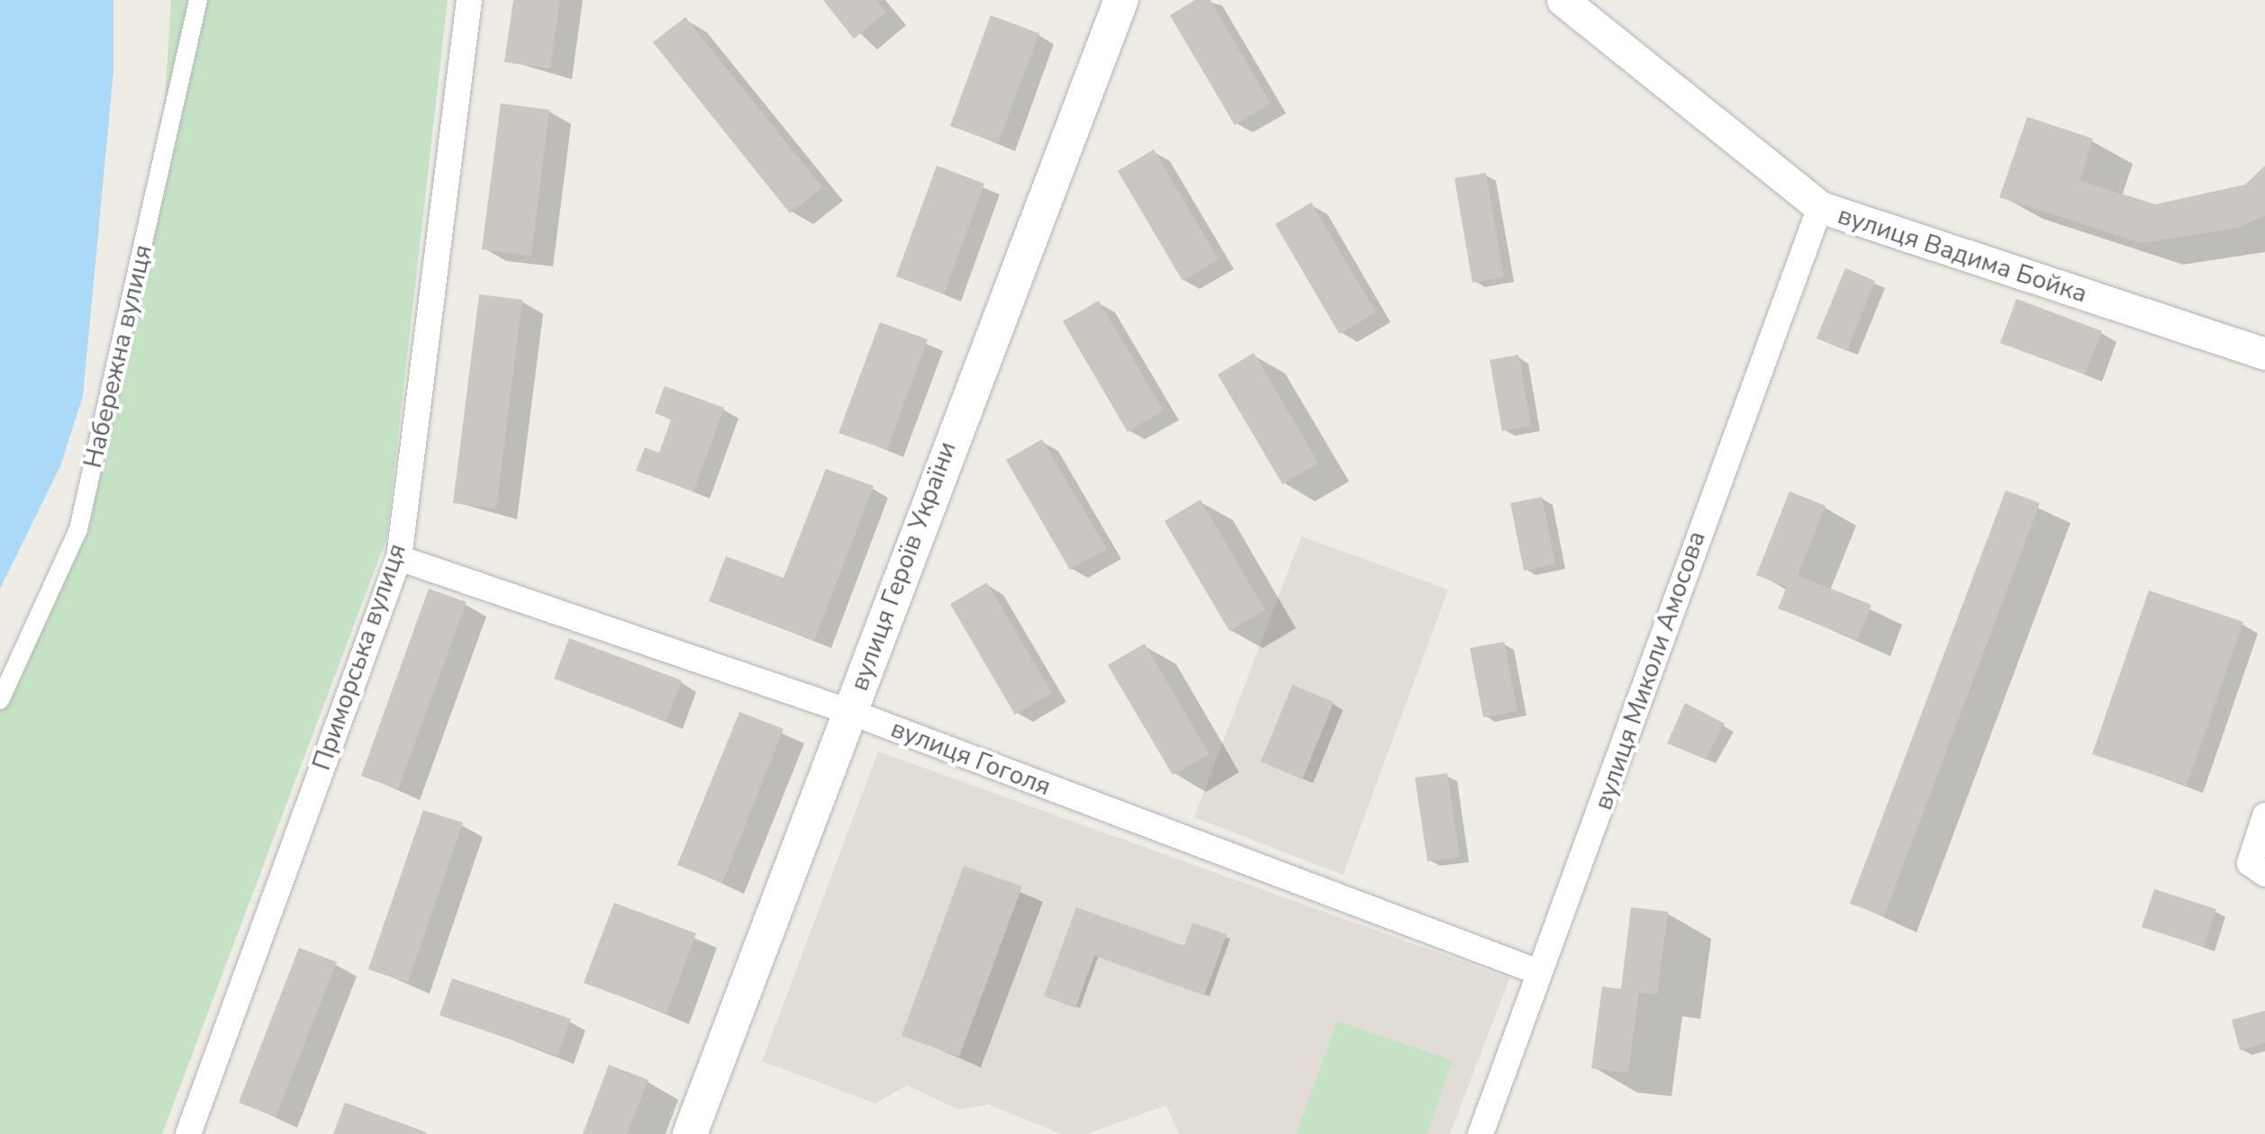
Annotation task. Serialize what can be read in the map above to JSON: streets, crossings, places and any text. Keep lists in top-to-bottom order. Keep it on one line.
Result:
{"streets":{"main road":["вулиця Героїв України"],"street":["вулиця Вадима Бойка","Набережна вулиця","Приморська вулиця","вулиця Миколи Амосова","вулиця Гоголя"]},"crossings":[["вулиця Вадима Бойка","вулиця Миколи Амосова"],["вулиця Героїв України","вулиця Гоголя"],["Приморська вулиця","вулиця Гоголя"],["вулиця Миколи Амосова","вулиця Гоголя"]]}
